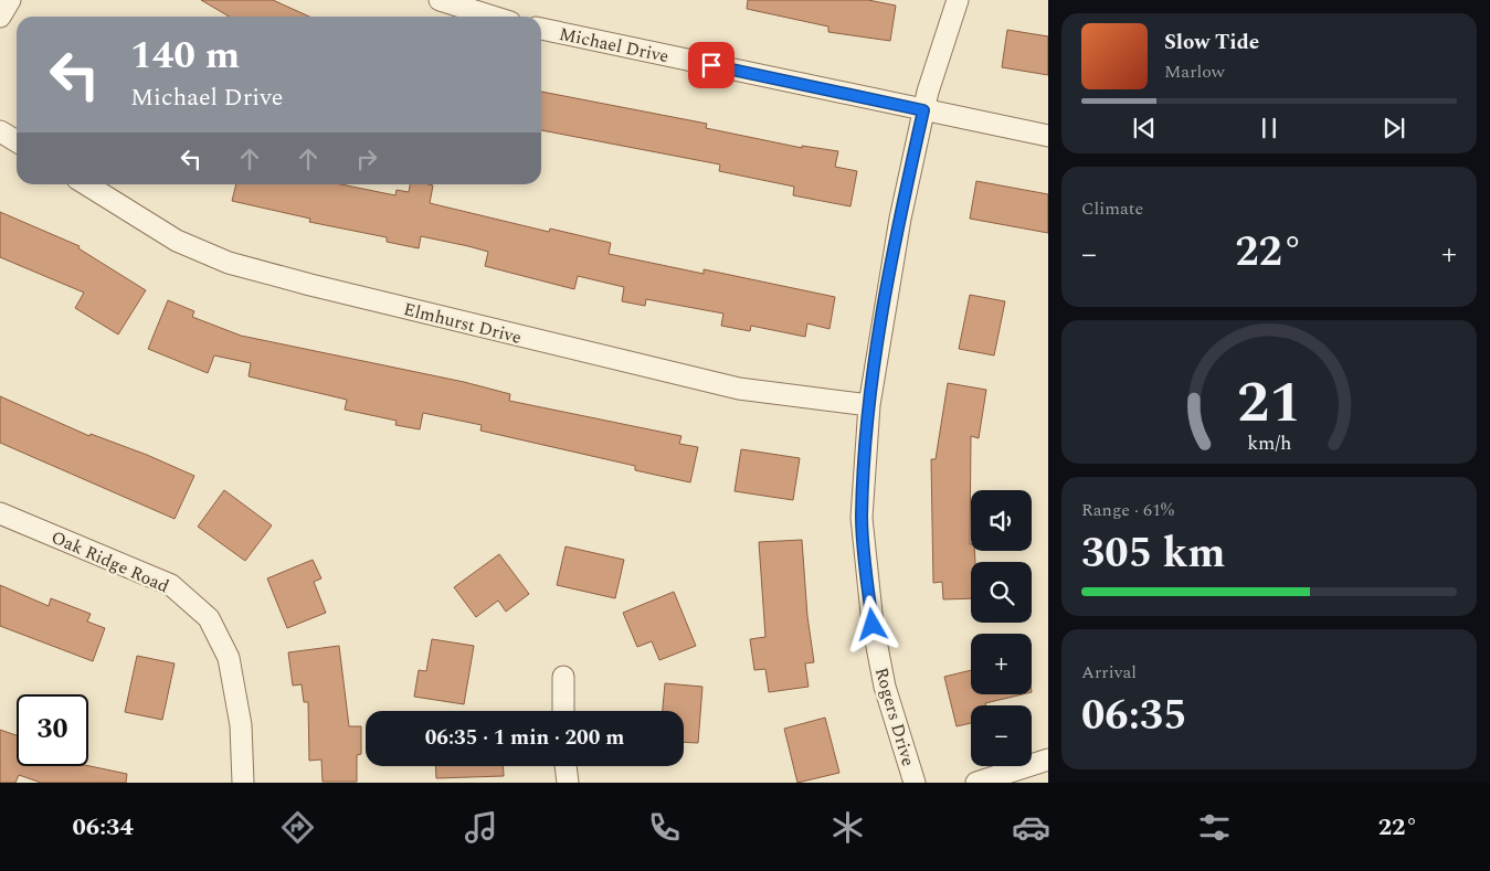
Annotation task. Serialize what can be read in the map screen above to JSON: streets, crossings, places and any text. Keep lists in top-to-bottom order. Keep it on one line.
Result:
{"streets":{"street":["Michael Drive","Elmhurst Drive","Oak Ridge Road","Rogers Drive"]},"crossings":[["Michael Drive","Rogers Drive"],["Elmhurst Drive","Rogers Drive"]],"page":{"turn":["140 m","Michael Drive"],"song":["Slow Tide","Marlow"],"tile":["Climate",["Range · 61%","305 km"],["Arrival","06:35"]],"heat":["−","22°","+"],"map_buttons":["+","−"],"limit":"30","trip":"06:35 · 1 min · 200 m","tabs":["06:34","22°"],"gauge":["21","km/h"]}}
